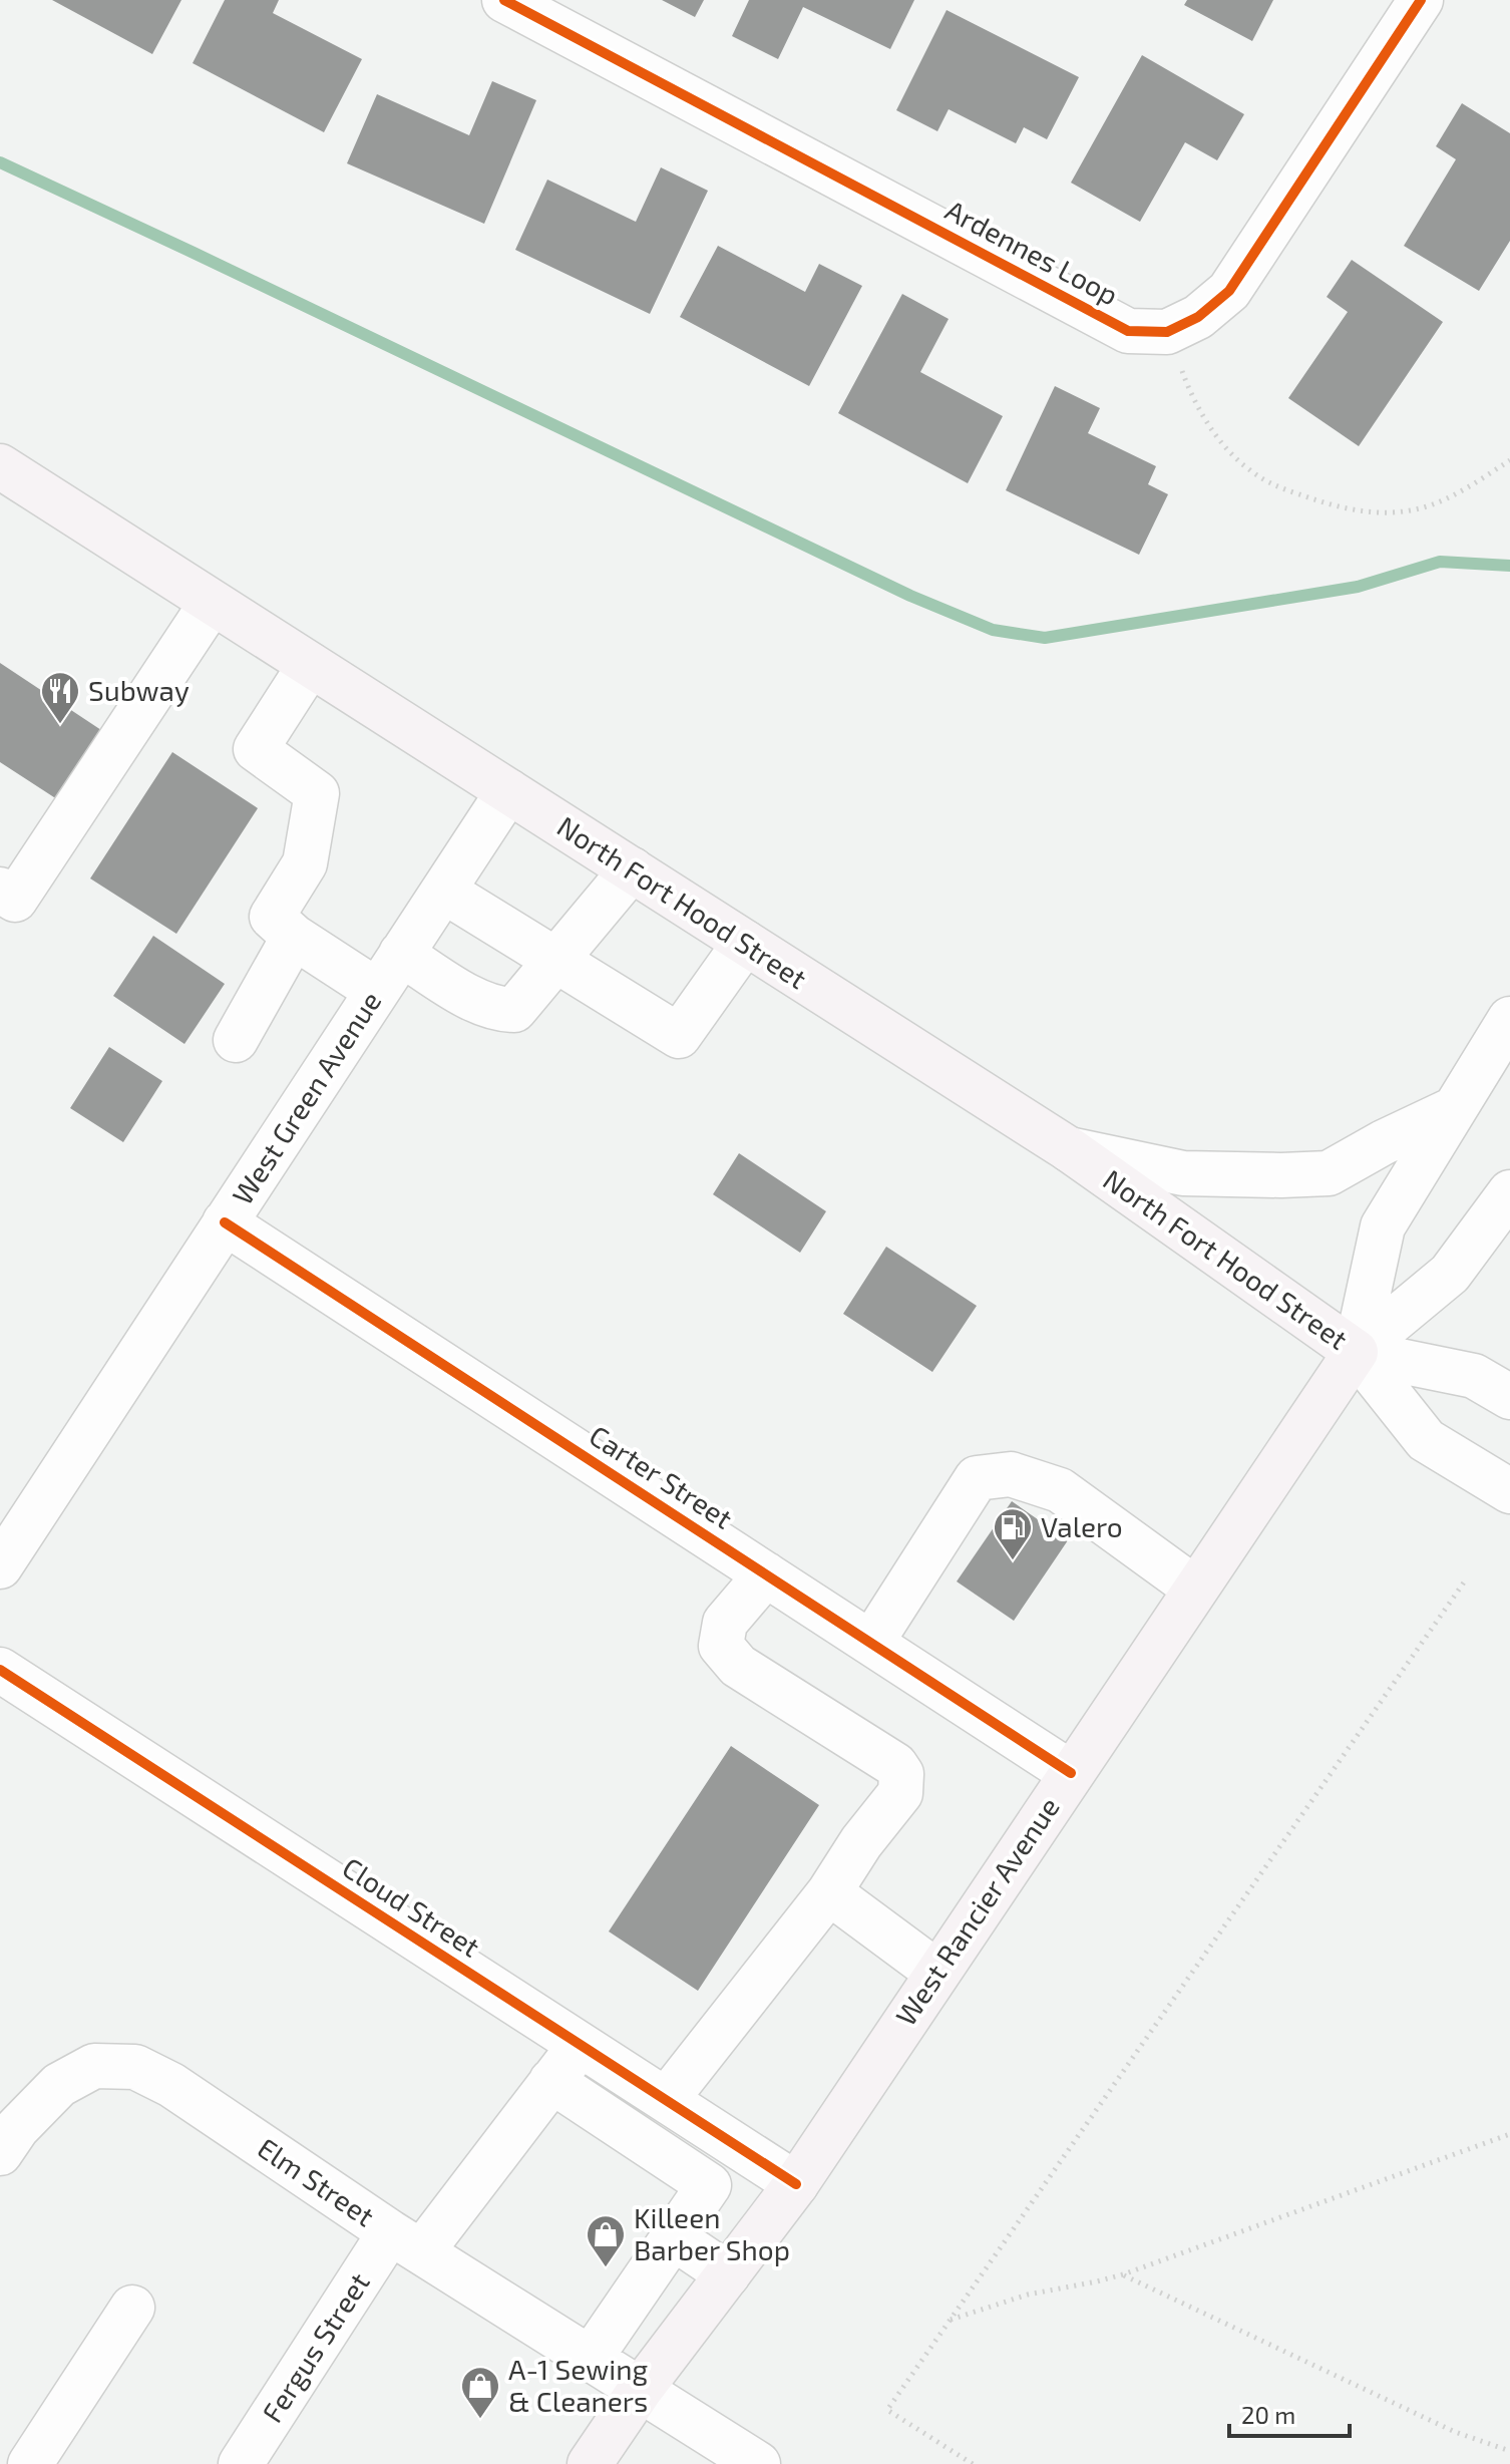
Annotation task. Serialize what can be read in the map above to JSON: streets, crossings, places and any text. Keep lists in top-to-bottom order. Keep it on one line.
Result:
{"streets":{"main road":["North Fort Hood Street","West Rancier Avenue"],"street":["Ardennes Loop","West Green Avenue","Carter Street","Cloud Street","Elm Street","Fergus Street"]},"crossings":[["North Fort Hood Street","West Green Avenue"],["North Fort Hood Street","West Rancier Avenue"],["West Green Avenue","Carter Street"],["Carter Street","West Rancier Avenue"],["Cloud Street","West Rancier Avenue"],["Cloud Street","Fergus Street"],["West Rancier Avenue","Elm Street"],["Elm Street","Fergus Street"]],"places":{"restaurant":["Subway"],"fuel station":["Valero"],"shop":["Killeen Barber Shop","A-1 Sewing & Cleaners"]},"scale_bar":"20 m"}
